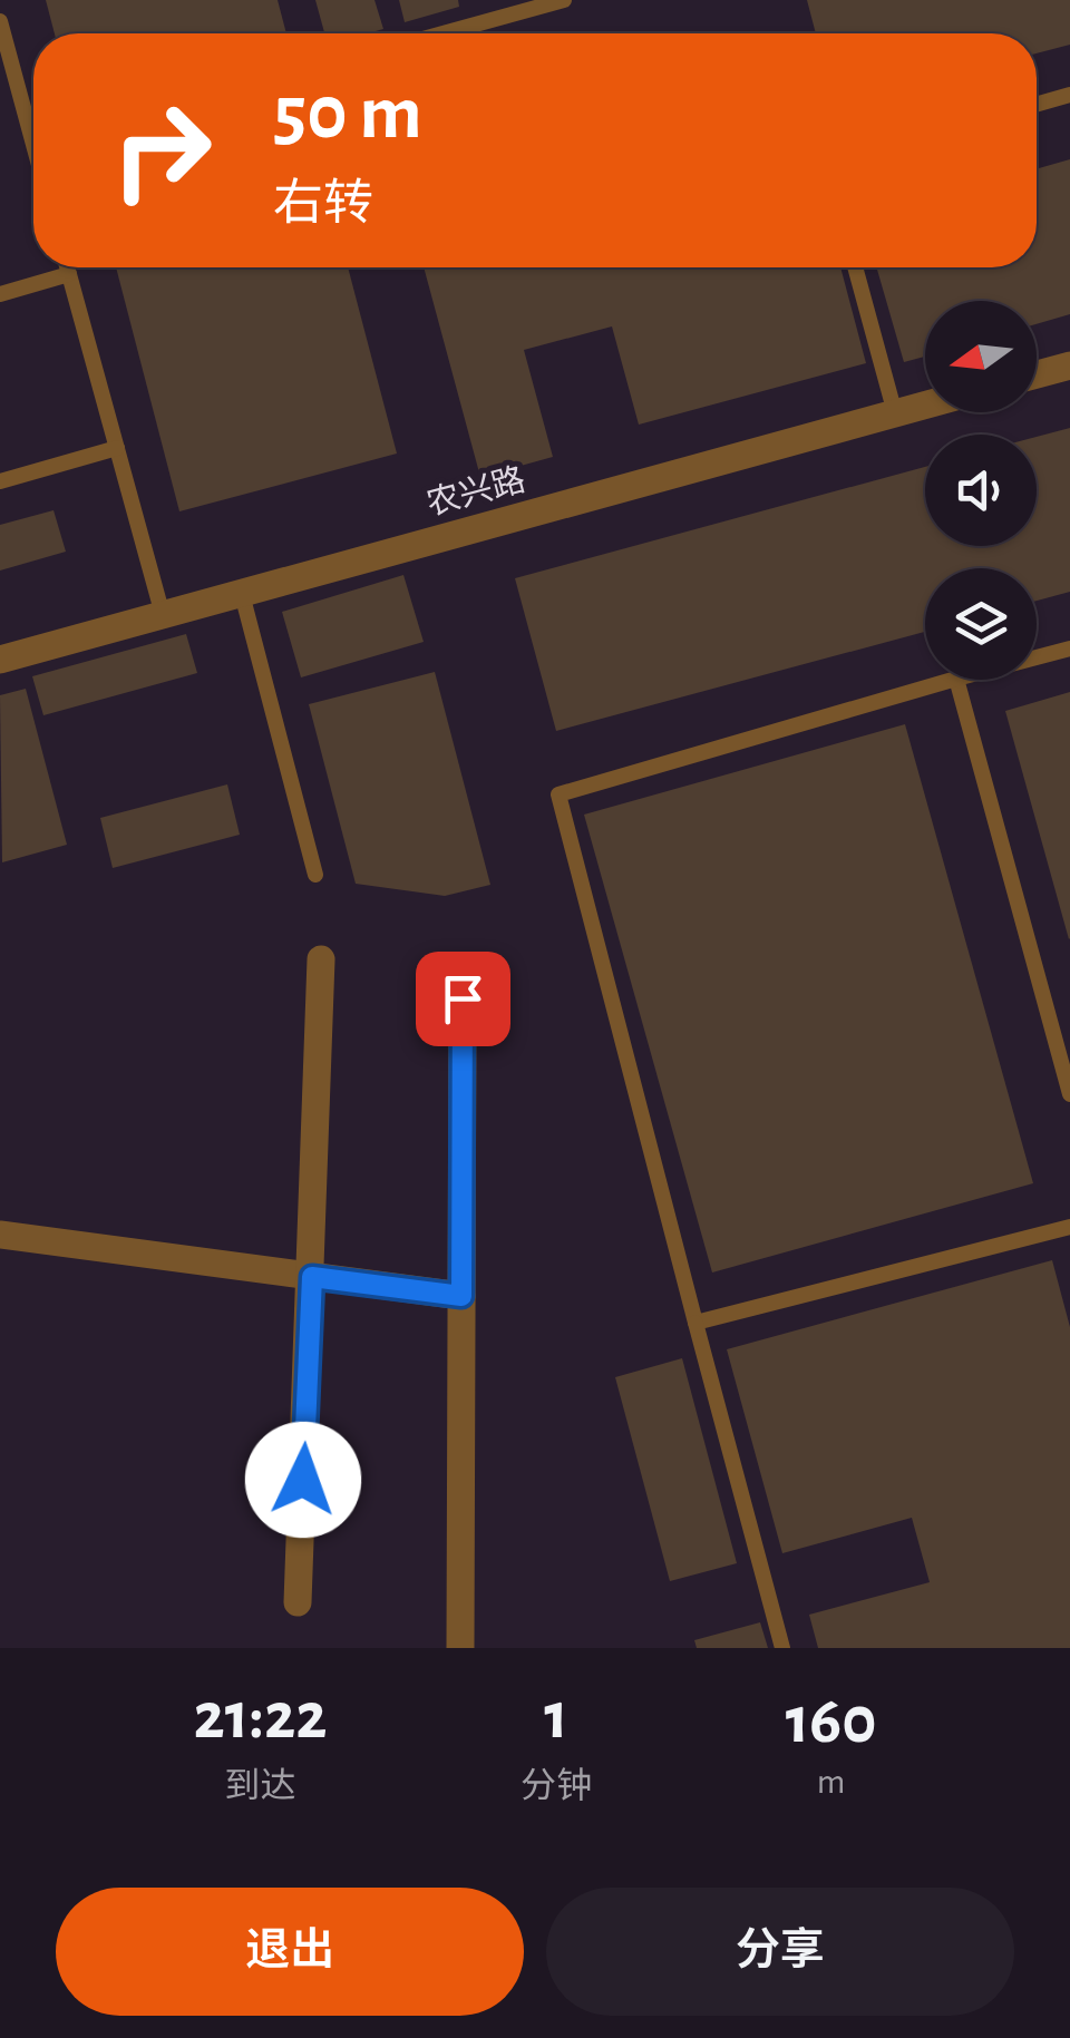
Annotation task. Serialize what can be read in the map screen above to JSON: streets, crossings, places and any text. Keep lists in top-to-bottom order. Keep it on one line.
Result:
{"streets":{"street":["农兴路"]},"north":"left","page":{"turn":["50 m","右转"],"eta":["21:22","到达","1","分钟","160","m"],"buttons":["退出","分享"]}}
